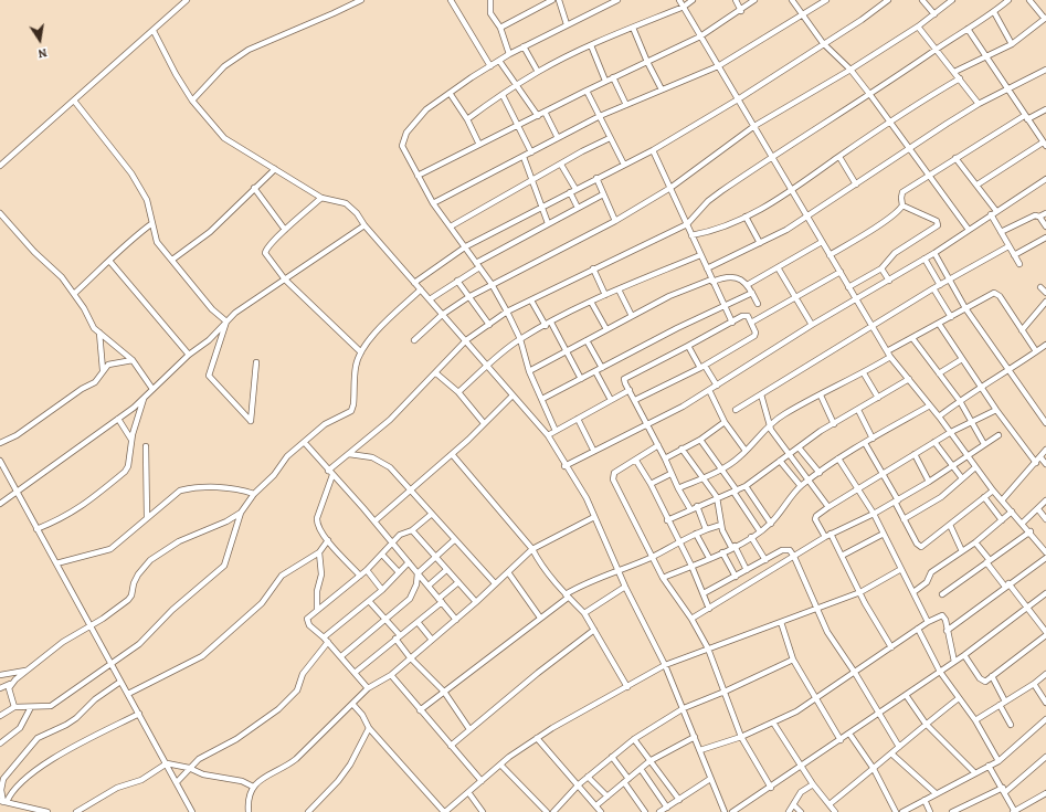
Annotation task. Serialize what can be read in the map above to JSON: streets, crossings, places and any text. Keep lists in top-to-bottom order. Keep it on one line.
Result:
{"north":"bottom"}
